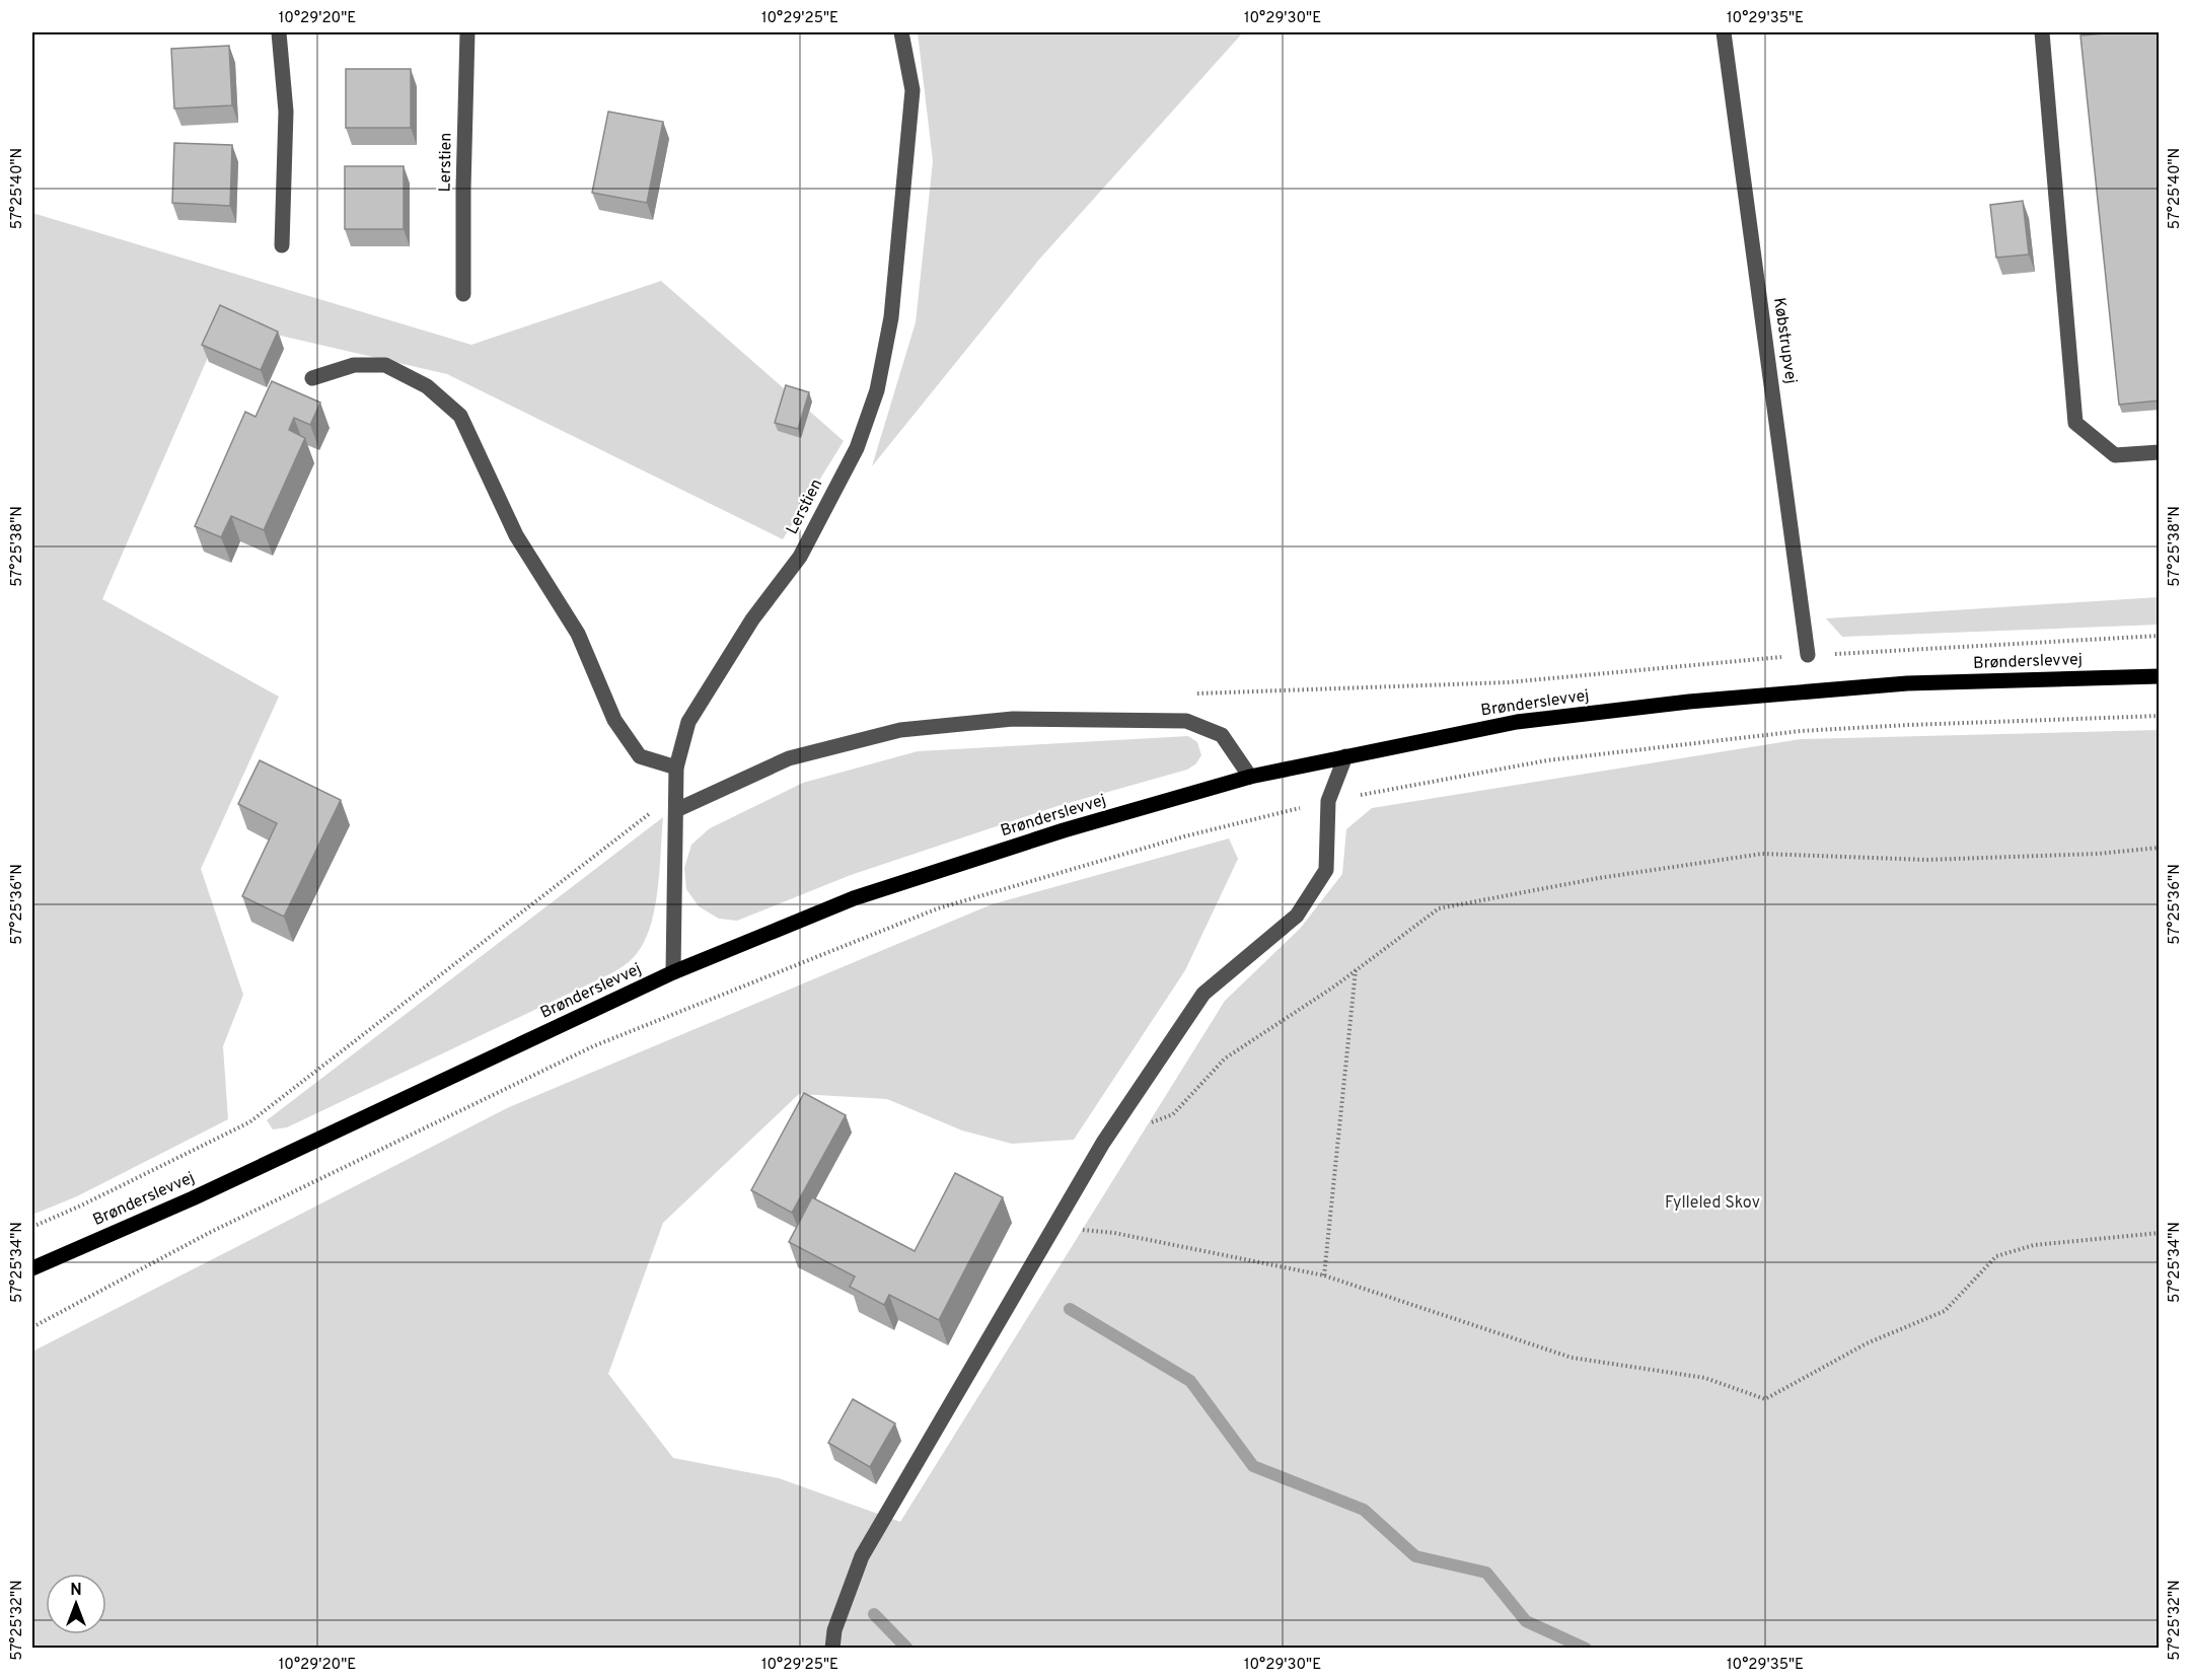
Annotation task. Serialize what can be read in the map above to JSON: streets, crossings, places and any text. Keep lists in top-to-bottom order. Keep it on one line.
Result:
{"streets":{"main road":["Brønderslevvej"],"street":["Lerstien","Købstrupvej"]},"crossings":[["Lerstien","Brønderslevvej"]],"parks":["Fylleled Skov"],"north":"top","coordinates":["10°29'20\"E","10°29'25\"E","10°29'30\"E","10°29'35\"E","57°25'40\"N","57°25'38\"N","57°25'36\"N","57°25'34\"N","57°25'32\"N"]}
